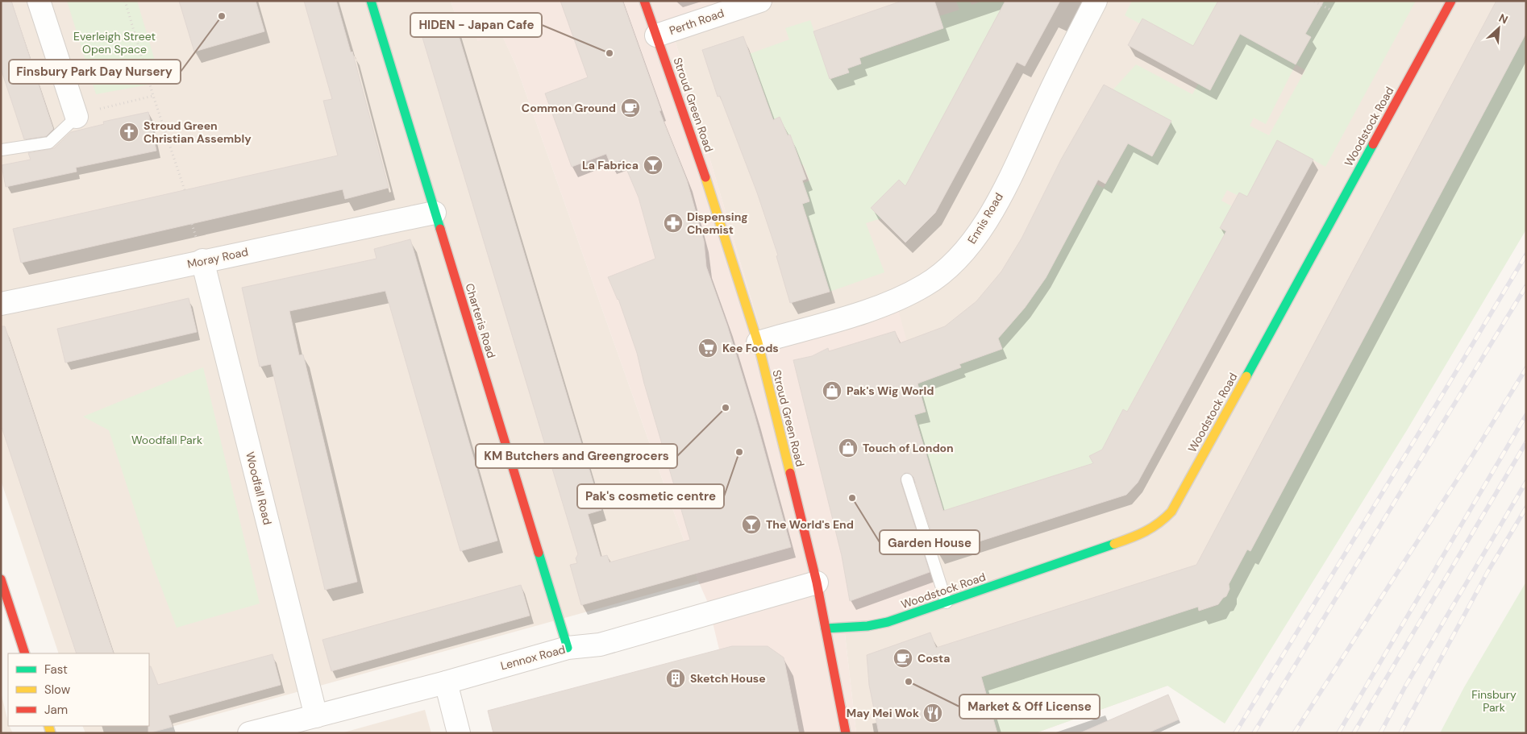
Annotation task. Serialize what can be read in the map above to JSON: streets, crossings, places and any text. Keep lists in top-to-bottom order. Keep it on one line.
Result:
{"streets":{"main road":["Stroud Green Road","Woodstock Road","Charteris Road"],"street":["Perth Road","Ennis Road","Moray Road","Woodfall Road","Lennox Road"]},"crossings":[["Perth Road","Stroud Green Road"],["Stroud Green Road","Woodstock Road"],["Stroud Green Road","Ennis Road"],["Stroud Green Road","Lennox Road"],["Moray Road","Charteris Road"],["Moray Road","Woodfall Road"],["Charteris Road","Lennox Road"],["Woodfall Road","Lennox Road"]],"parks":["Everleigh Street Open Space","Woodfall Park","Finsbury Park"],"places":{"other":["Finsbury Park Day Nursery","HIDEN - Japan Cafe","KM Butchers and Greengrocers","Pak's cosmetic centre","Garden House","Market & Off License"],"cafe":["Common Ground","Costa"],"church":["Stroud Green Christian Assembly"],"bar":["La Fabrica","The World's End"],"pharmacy":["Dispensing Chemist"],"supermarket":["Kee Foods"],"shop":["Pak's Wig World","Touch of London"],"building":["Sketch House"],"restaurant":["May Mei Wok"]},"legend":["Fast","Slow","Jam"],"north":"top right"}
